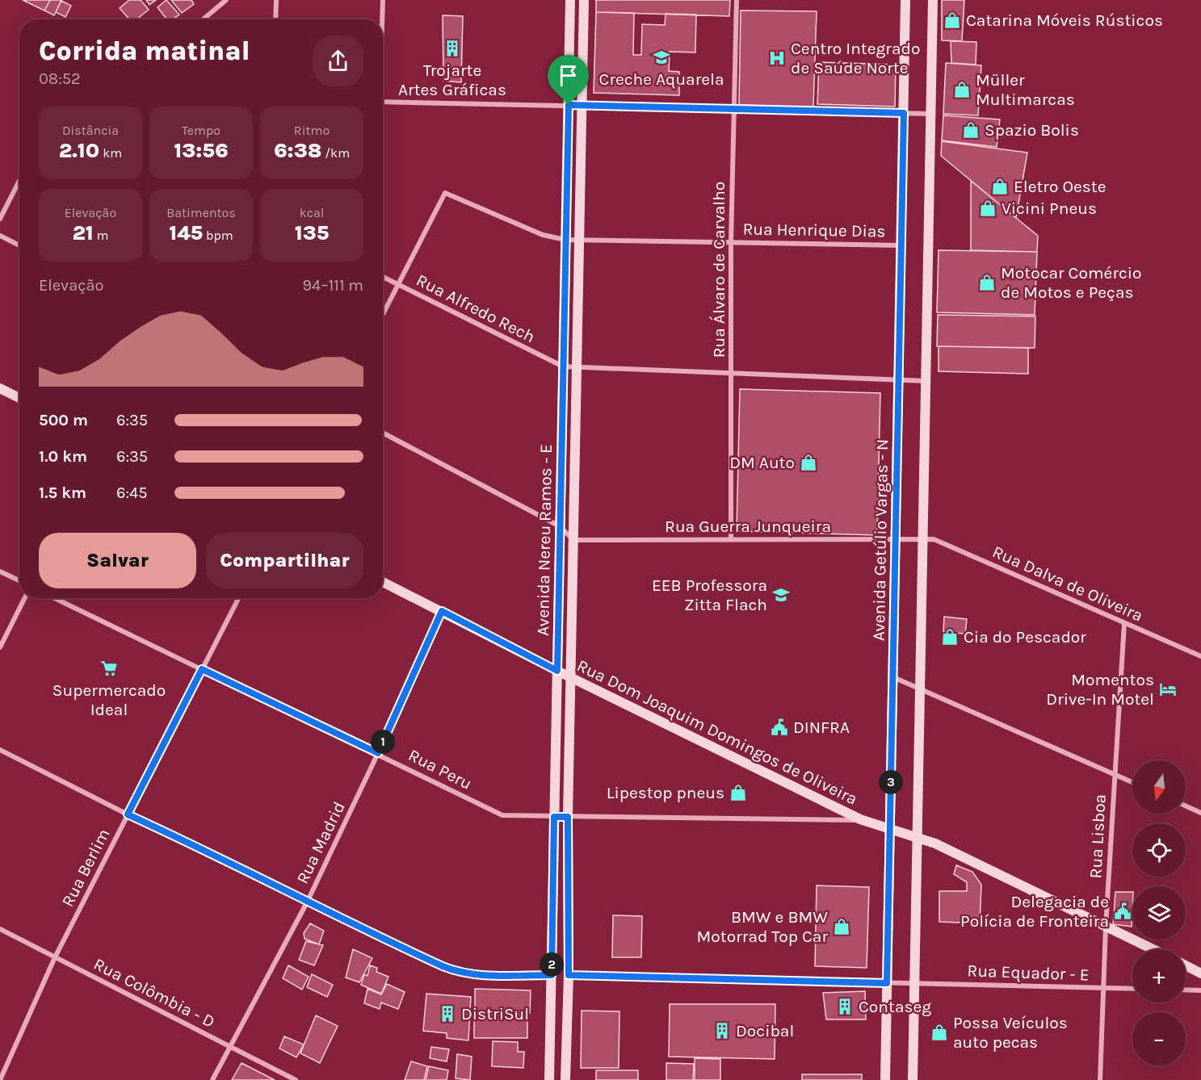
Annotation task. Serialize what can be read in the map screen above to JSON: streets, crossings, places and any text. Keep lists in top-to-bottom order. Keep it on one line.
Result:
{"streets":{"street":["Rua Henrique Dias","Rua Álvaro de Carvalho","Rua Alfredo Rech","Rua Guerra Junqueira","Avenida Nereu Ramos - E","Avenida Getúlio Vargas - N","Rua Dalva de Oliveira","Rua Dom Joaquim Domingos de Oliveira","Rua Peru","Rua Lisboa","Rua Madrid","Rua Berlim","Rua Equador - E","Rua Colômbia - D"]},"crossings":[["Rua Henrique Dias","Rua Álvaro de Carvalho"],["Rua Henrique Dias","Rua Alfredo Rech"],["Rua Henrique Dias","Avenida Nereu Ramos - E"],["Rua Henrique Dias","Avenida Getúlio Vargas - N"],["Rua Álvaro de Carvalho","Rua Guerra Junqueira"],["Rua Alfredo Rech","Avenida Nereu Ramos - E"],["Rua Guerra Junqueira","Avenida Nereu Ramos - E"],["Rua Guerra Junqueira","Avenida Getúlio Vargas - N"],["Rua Guerra Junqueira","Rua Dalva de Oliveira"],["Avenida Nereu Ramos - E","Rua Dom Joaquim Domingos de Oliveira"],["Avenida Nereu Ramos - E","Rua Peru"],["Avenida Nereu Ramos - E","Rua Equador - E"],["Avenida Getúlio Vargas - N","Rua Dom Joaquim Domingos de Oliveira"],["Avenida Getúlio Vargas - N","Rua Equador - E"],["Rua Dalva de Oliveira","Rua Lisboa"],["Rua Dom Joaquim Domingos de Oliveira","Rua Peru"],["Rua Dom Joaquim Domingos de Oliveira","Rua Lisboa"],["Rua Dom Joaquim Domingos de Oliveira","Rua Madrid"],["Rua Peru","Rua Madrid"],["Rua Peru","Rua Berlim"],["Rua Lisboa","Rua Equador - E"],["Rua Madrid","Rua Colômbia - D"],["Rua Berlim","Rua Colômbia - D"]],"places":{"shop":["Catarina Móveis Rústicos","Müller Multimarcas","Spazio Bolis","Eletro Oeste","Vicini Pneus","Motocar Comércio de Motos e Peças","DM Auto","Cia do Pescador","Lipestop pneus","BMW e BMW Motorrad Top Car","Possa Veículos auto pecas"],"building":["Trojarte Artes Gráficas","Contaseg","DistriSul","Docibal"],"school or university":["Creche Aquarela","EEB Professora Zitta Flach"],"hospital":["Centro Integrado de Saúde Norte"],"supermarket":["Supermercado Ideal"],"hotel":["Momentos Drive-In Motel"],"public building":["DINFRA","Delegacia de Polícia de Fronteira"]},"north":"bottom","page":{"heading":["Corrida matinal","08:52"],"stats":[["Distância","2.10 km"],["Tempo","13:56"],["Ritmo","6:38 /km"],["Elevação","21 m"],["Batimentos","145 bpm"],["kcal","135"]],"chart":["Elevação","94–111 m"],"list":[{"name":"500 m","note":"6:35"},{"name":"1.0 km","note":"6:35"},{"name":"1.5 km","note":"6:45"}],"buttons":["Salvar","Compartilhar"],"pins":["1","3","2"],"map_buttons":["+","−"]}}
